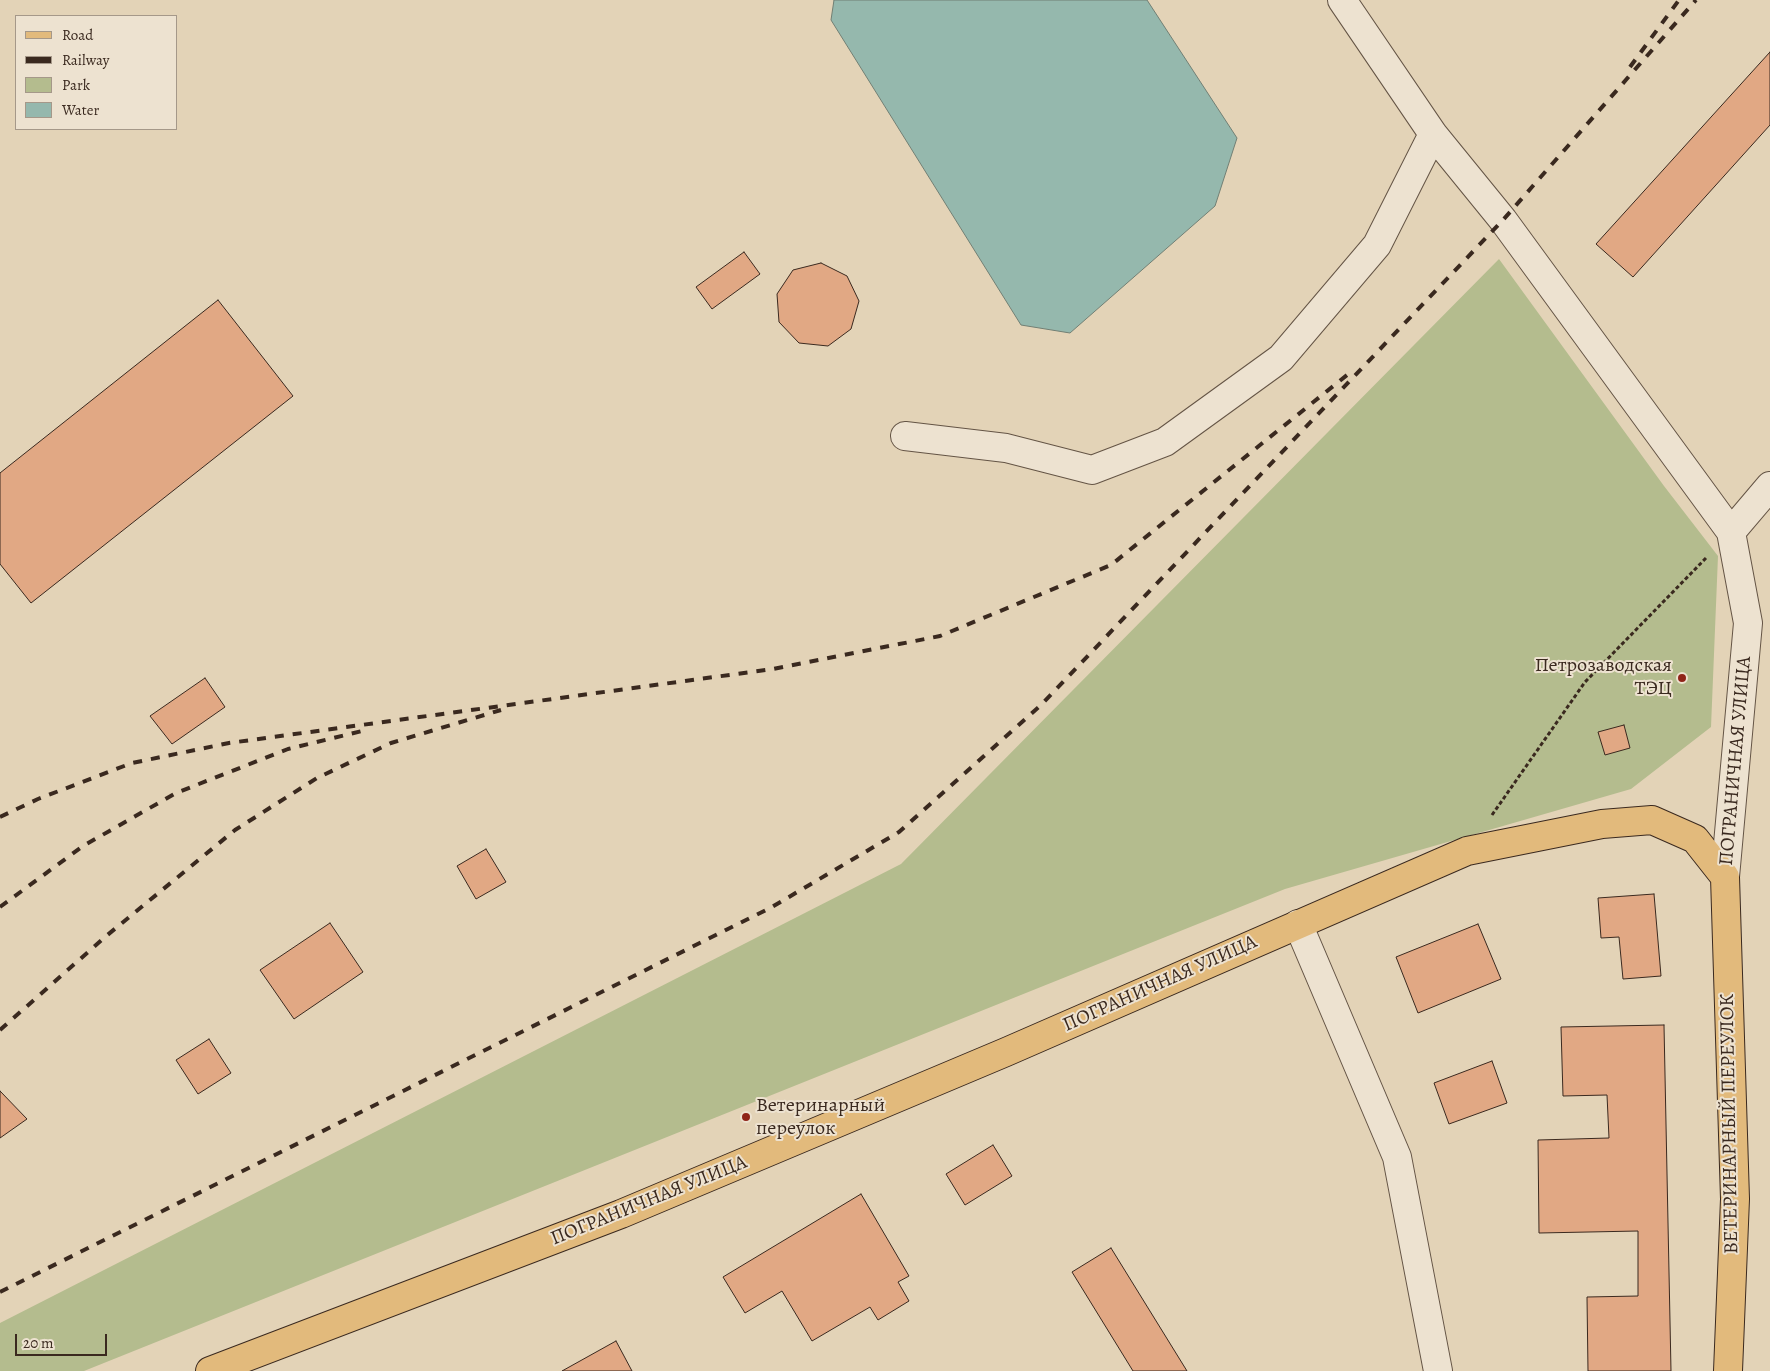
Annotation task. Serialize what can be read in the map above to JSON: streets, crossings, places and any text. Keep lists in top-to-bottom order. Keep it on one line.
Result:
{"streets":{"main road":["ПОГРАНИЧНАЯ УЛИЦА","ВЕТЕРИНАРНЫЙ ПЕРЕУЛОК"]},"crossings":[["ПОГРАНИЧНАЯ УЛИЦА","ВЕТЕРИНАРНЫЙ ПЕРЕУЛОК"]],"places":["Петрозаводская ТЭЦ","Ветеринарный переулок"],"legend":["Road","Railway","Park","Water"],"scale_bar":"20 m"}
